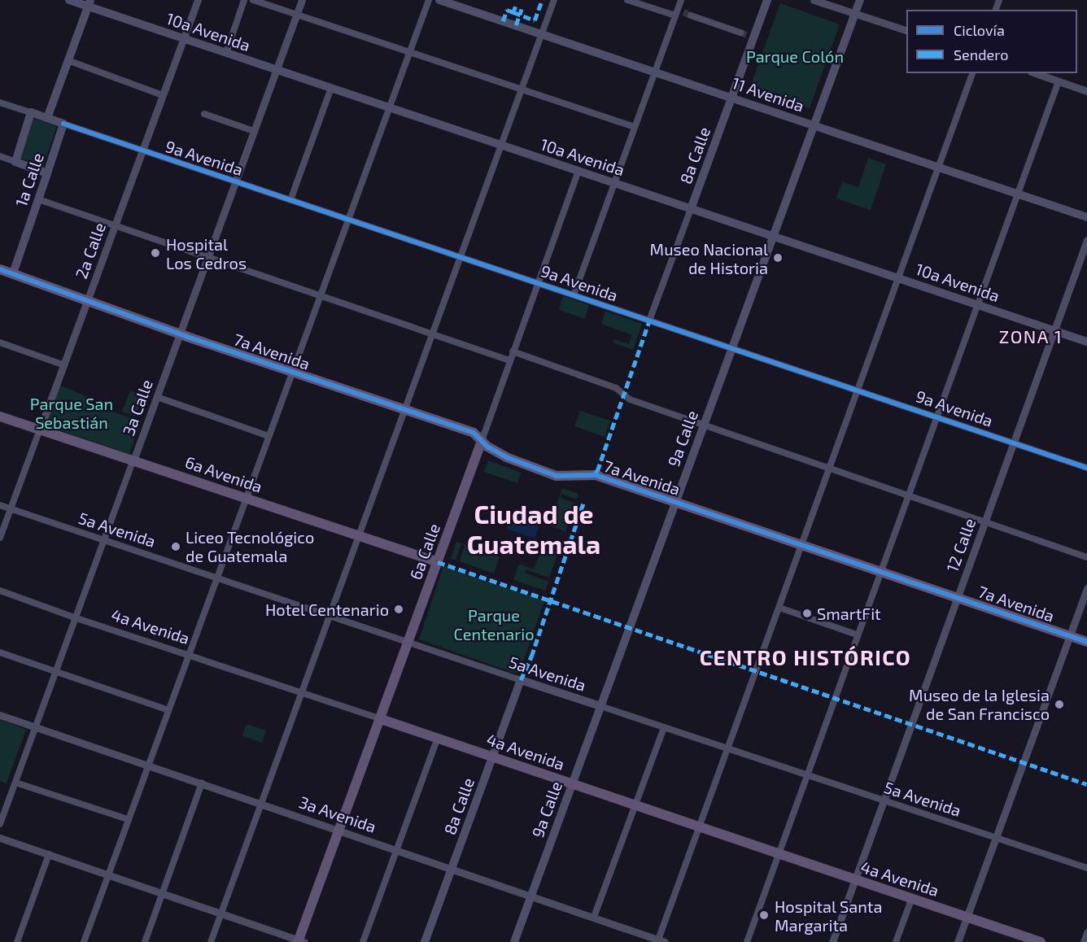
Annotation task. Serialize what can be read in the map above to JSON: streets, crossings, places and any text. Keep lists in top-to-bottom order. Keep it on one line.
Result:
{"streets":{"main road":["10a Avenida","11 Avenida","8a Calle","9a Avenida","1a Calle","7a Avenida","9a Calle","6a Avenida","5a Avenida","6a Calle","4a Avenida"],"street":["2a Calle","3a Calle","12 Calle","3a Avenida"]},"crossings":[["10a Avenida","8a Calle"],["10a Avenida","2a Calle"],["10a Avenida","3a Calle"],["10a Avenida","9a Calle"],["10a Avenida","12 Calle"],["10a Avenida","6a Calle"],["11 Avenida","8a Calle"],["11 Avenida","9a Calle"],["8a Calle","9a Avenida"],["8a Calle","5a Avenida"],["8a Calle","4a Avenida"],["8a Calle","3a Avenida"],["9a Avenida","1a Calle"],["9a Avenida","2a Calle"],["9a Avenida","3a Calle"],["9a Avenida","9a Calle"],["9a Avenida","12 Calle"],["9a Avenida","6a Calle"],["1a Calle","7a Avenida"],["2a Calle","7a Avenida"],["2a Calle","6a Avenida"],["2a Calle","5a Avenida"],["7a Avenida","3a Calle"],["7a Avenida","9a Calle"],["7a Avenida","12 Calle"],["7a Avenida","6a Calle"],["3a Calle","6a Avenida"],["3a Calle","5a Avenida"],["3a Calle","4a Avenida"],["3a Calle","3a Avenida"],["9a Calle","5a Avenida"],["9a Calle","4a Avenida"],["9a Calle","3a Avenida"],["6a Avenida","6a Calle"],["5a Avenida","12 Calle"],["5a Avenida","6a Calle"],["12 Calle","4a Avenida"],["6a Calle","4a Avenida"],["6a Calle","3a Avenida"]],"districts":["ZONA 1","Ciudad de Guatemala","CENTRO HISTÓRICO"],"parks":["Parque Colón","Parque San Sebastián","Parque Centenario"],"places":["Hospital Los Cedros","Museo Nacional de Historia","Liceo Tecnológico de Guatemala","Hotel Centenario","SmartFit","Museo de la Iglesia de San Francisco","Hospital Santa Margarita"],"legend":["Ciclovía","Sendero"]}
